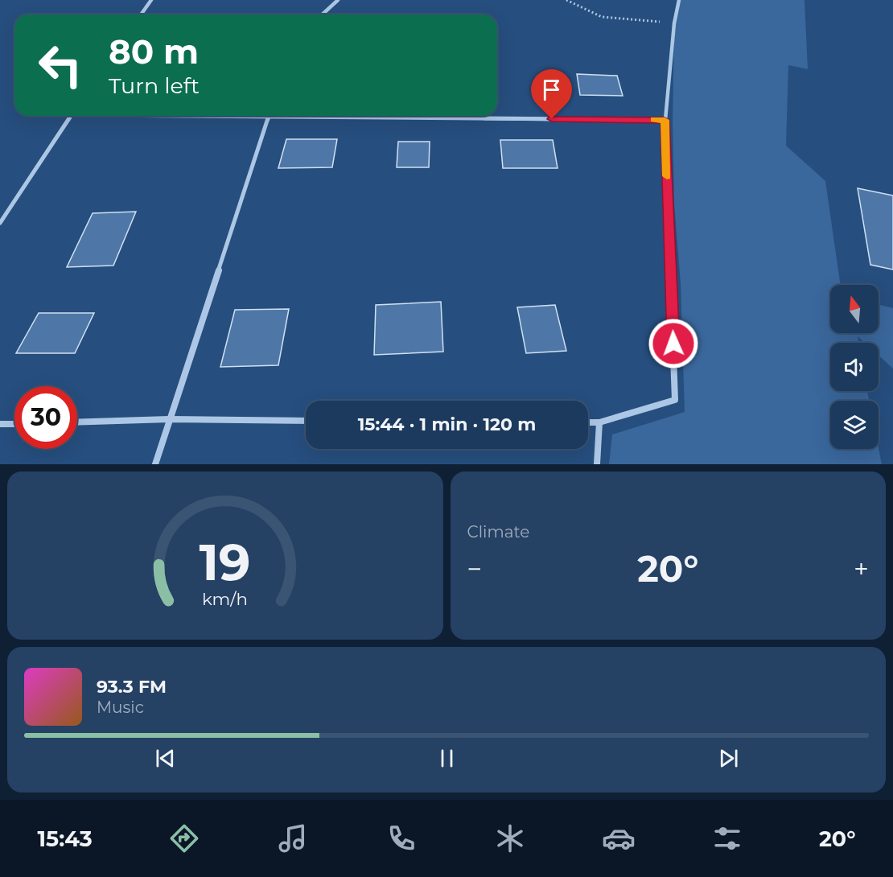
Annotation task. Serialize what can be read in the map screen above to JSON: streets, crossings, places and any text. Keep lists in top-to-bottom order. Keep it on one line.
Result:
{"north":"top","page":{"turn":["80 m","Turn left"],"limit":"30","trip":"15:44 · 1 min · 120 m","tile":"Climate","heat":["−","20°","+"],"song":["93.3 FM","Music"],"tabs":["15:43","20°"],"gauge":["19","km/h"]}}
